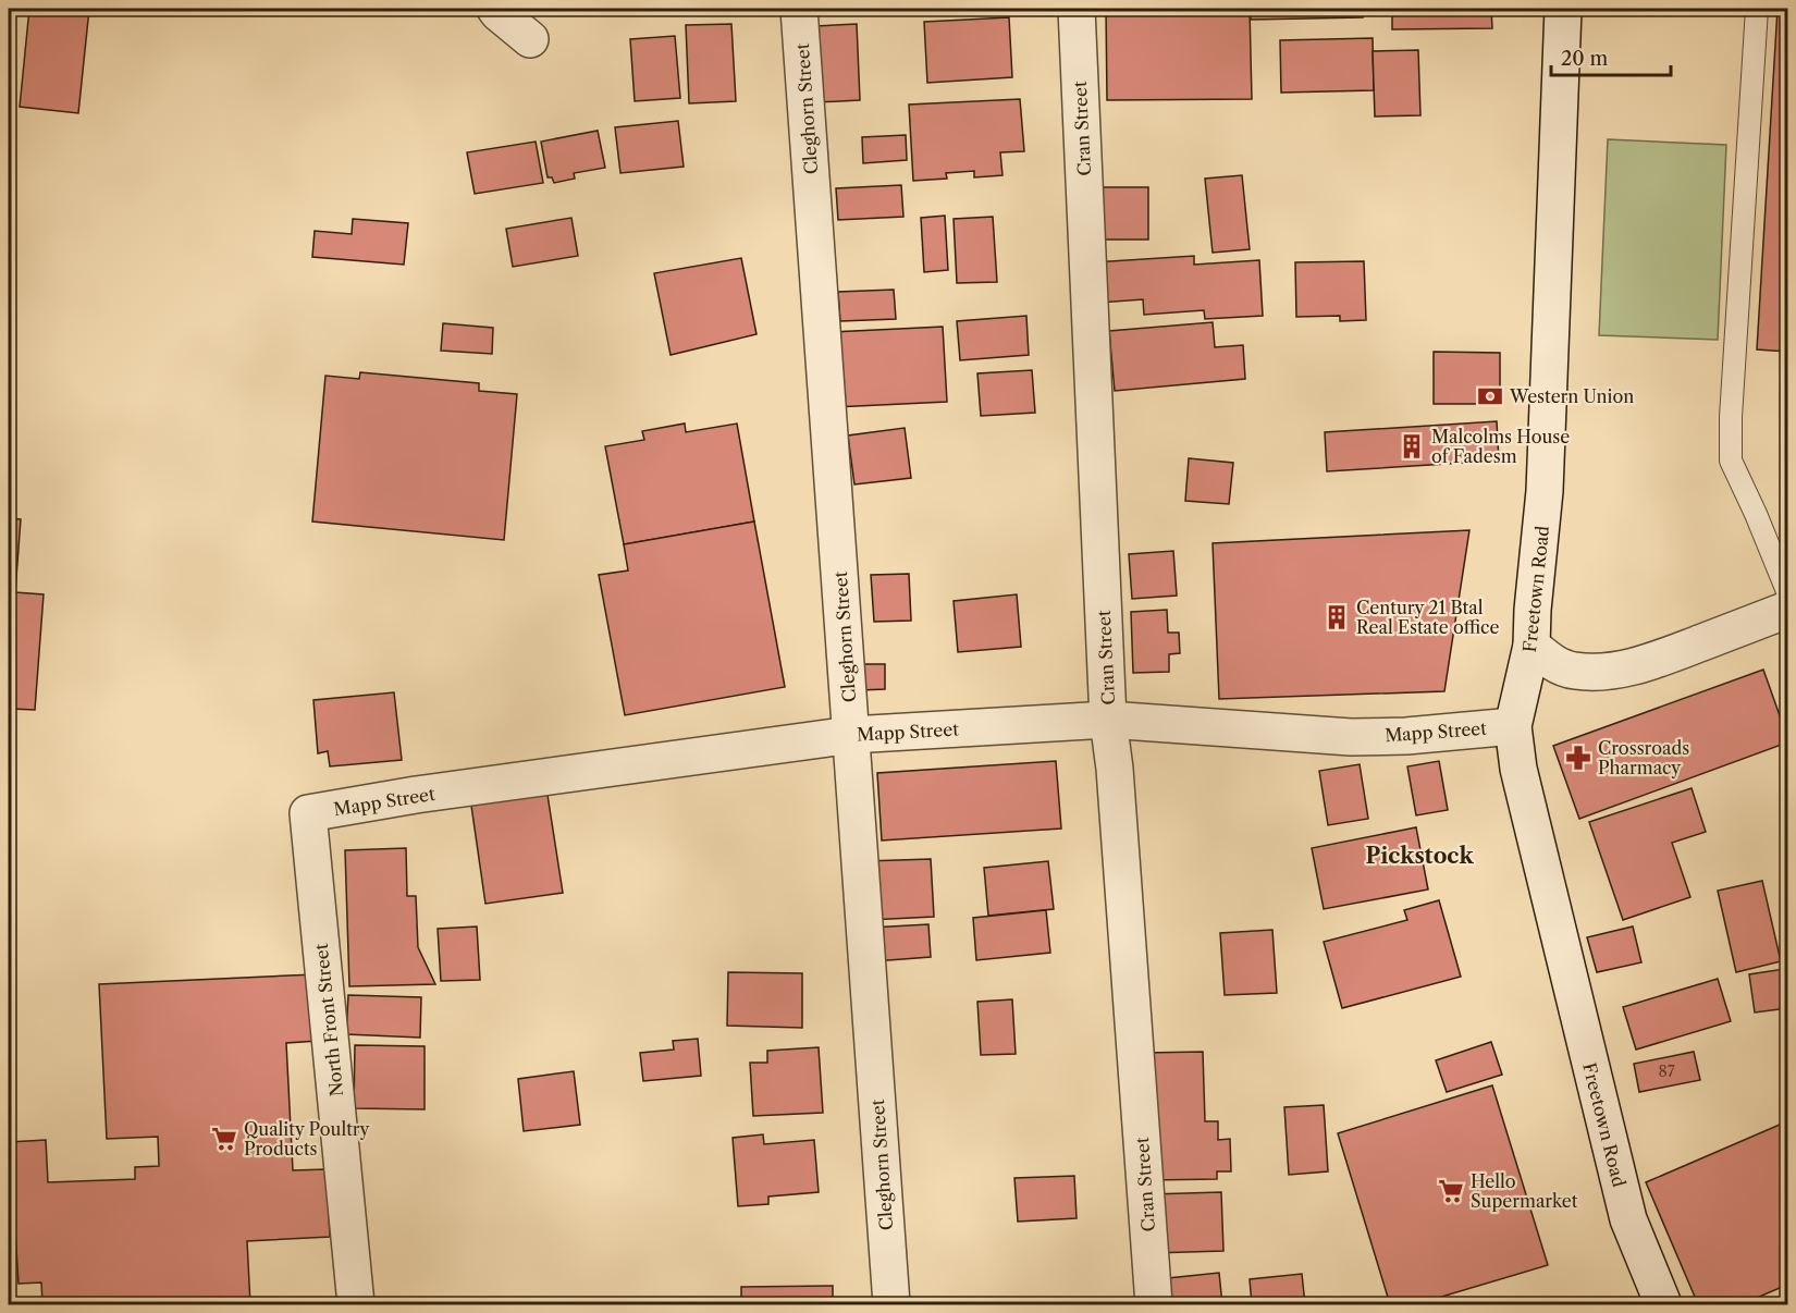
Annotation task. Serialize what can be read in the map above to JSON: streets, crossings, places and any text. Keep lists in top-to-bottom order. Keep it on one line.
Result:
{"streets":{"street":["Cleghorn Street","Cran Street","Freetown Road","Mapp Street","North Front Street"]},"crossings":[["Cleghorn Street","Mapp Street"],["Cran Street","Mapp Street"],["Freetown Road","Mapp Street"],["Mapp Street","North Front Street"]],"districts":["Pickstock"],"places":{"bank":["Western Union"],"building":["Malcolms House of Fadesm","Century 21 Btal Real Estate office"],"pharmacy":["Crossroads Pharmacy"],"supermarket":["Quality Poultry Products","Hello Supermarket"]},"house_numbers":["87"],"scale_bar":"20 m"}
